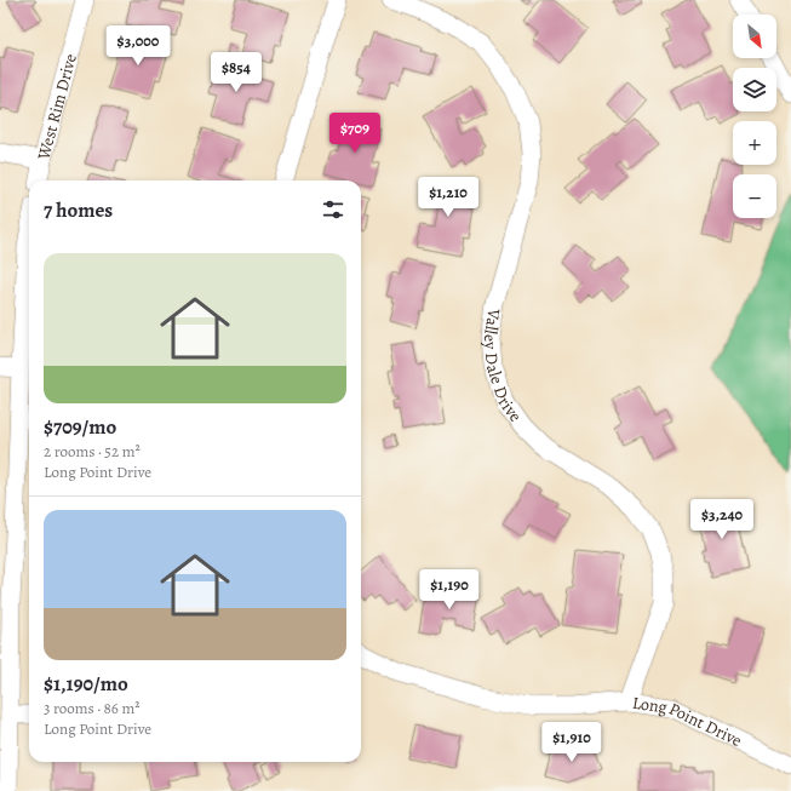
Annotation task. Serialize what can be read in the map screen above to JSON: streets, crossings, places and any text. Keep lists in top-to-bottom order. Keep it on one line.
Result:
{"streets":{"street":["West Rim Drive","Valley Dale Drive","Long Point Drive"]},"crossings":[["Valley Dale Drive","Long Point Drive"]],"north":"bottom right","page":{"map_buttons":["+","−"],"price":["$3,000","$854","$709","$1,210","$3,240","$1,190","$1,910"],"heading":"7 homes","list":[{"name":"$709/mo","note":"2 rooms · 52 m² · Long Point Drive"},{"name":"$1,190/mo","note":"3 rooms · 86 m² · Long Point Drive"}]}}
